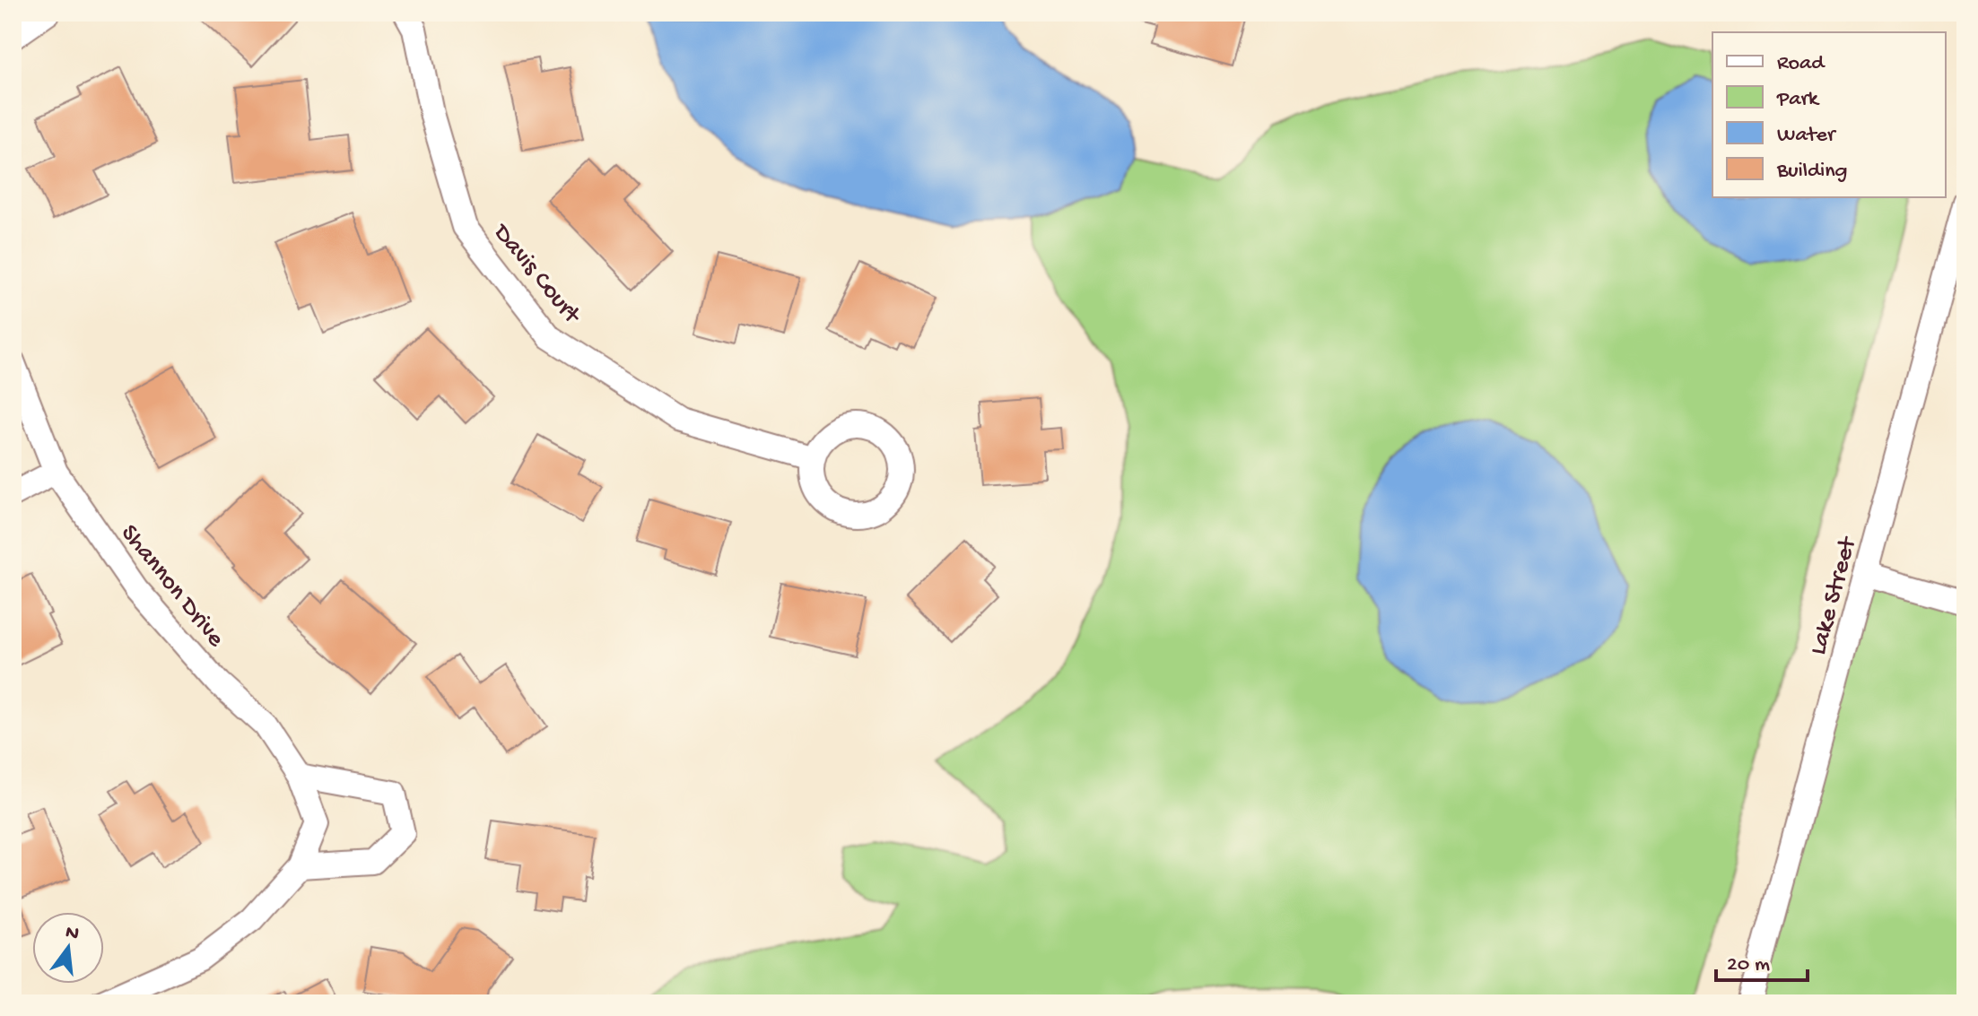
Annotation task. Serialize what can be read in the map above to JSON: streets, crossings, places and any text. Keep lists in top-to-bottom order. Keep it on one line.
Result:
{"streets":{"street":["Davis Court","Shannon Drive","Lake Street"]},"legend":["Road","Park","Water","Building"],"scale_bar":"20 m","north":"top"}
